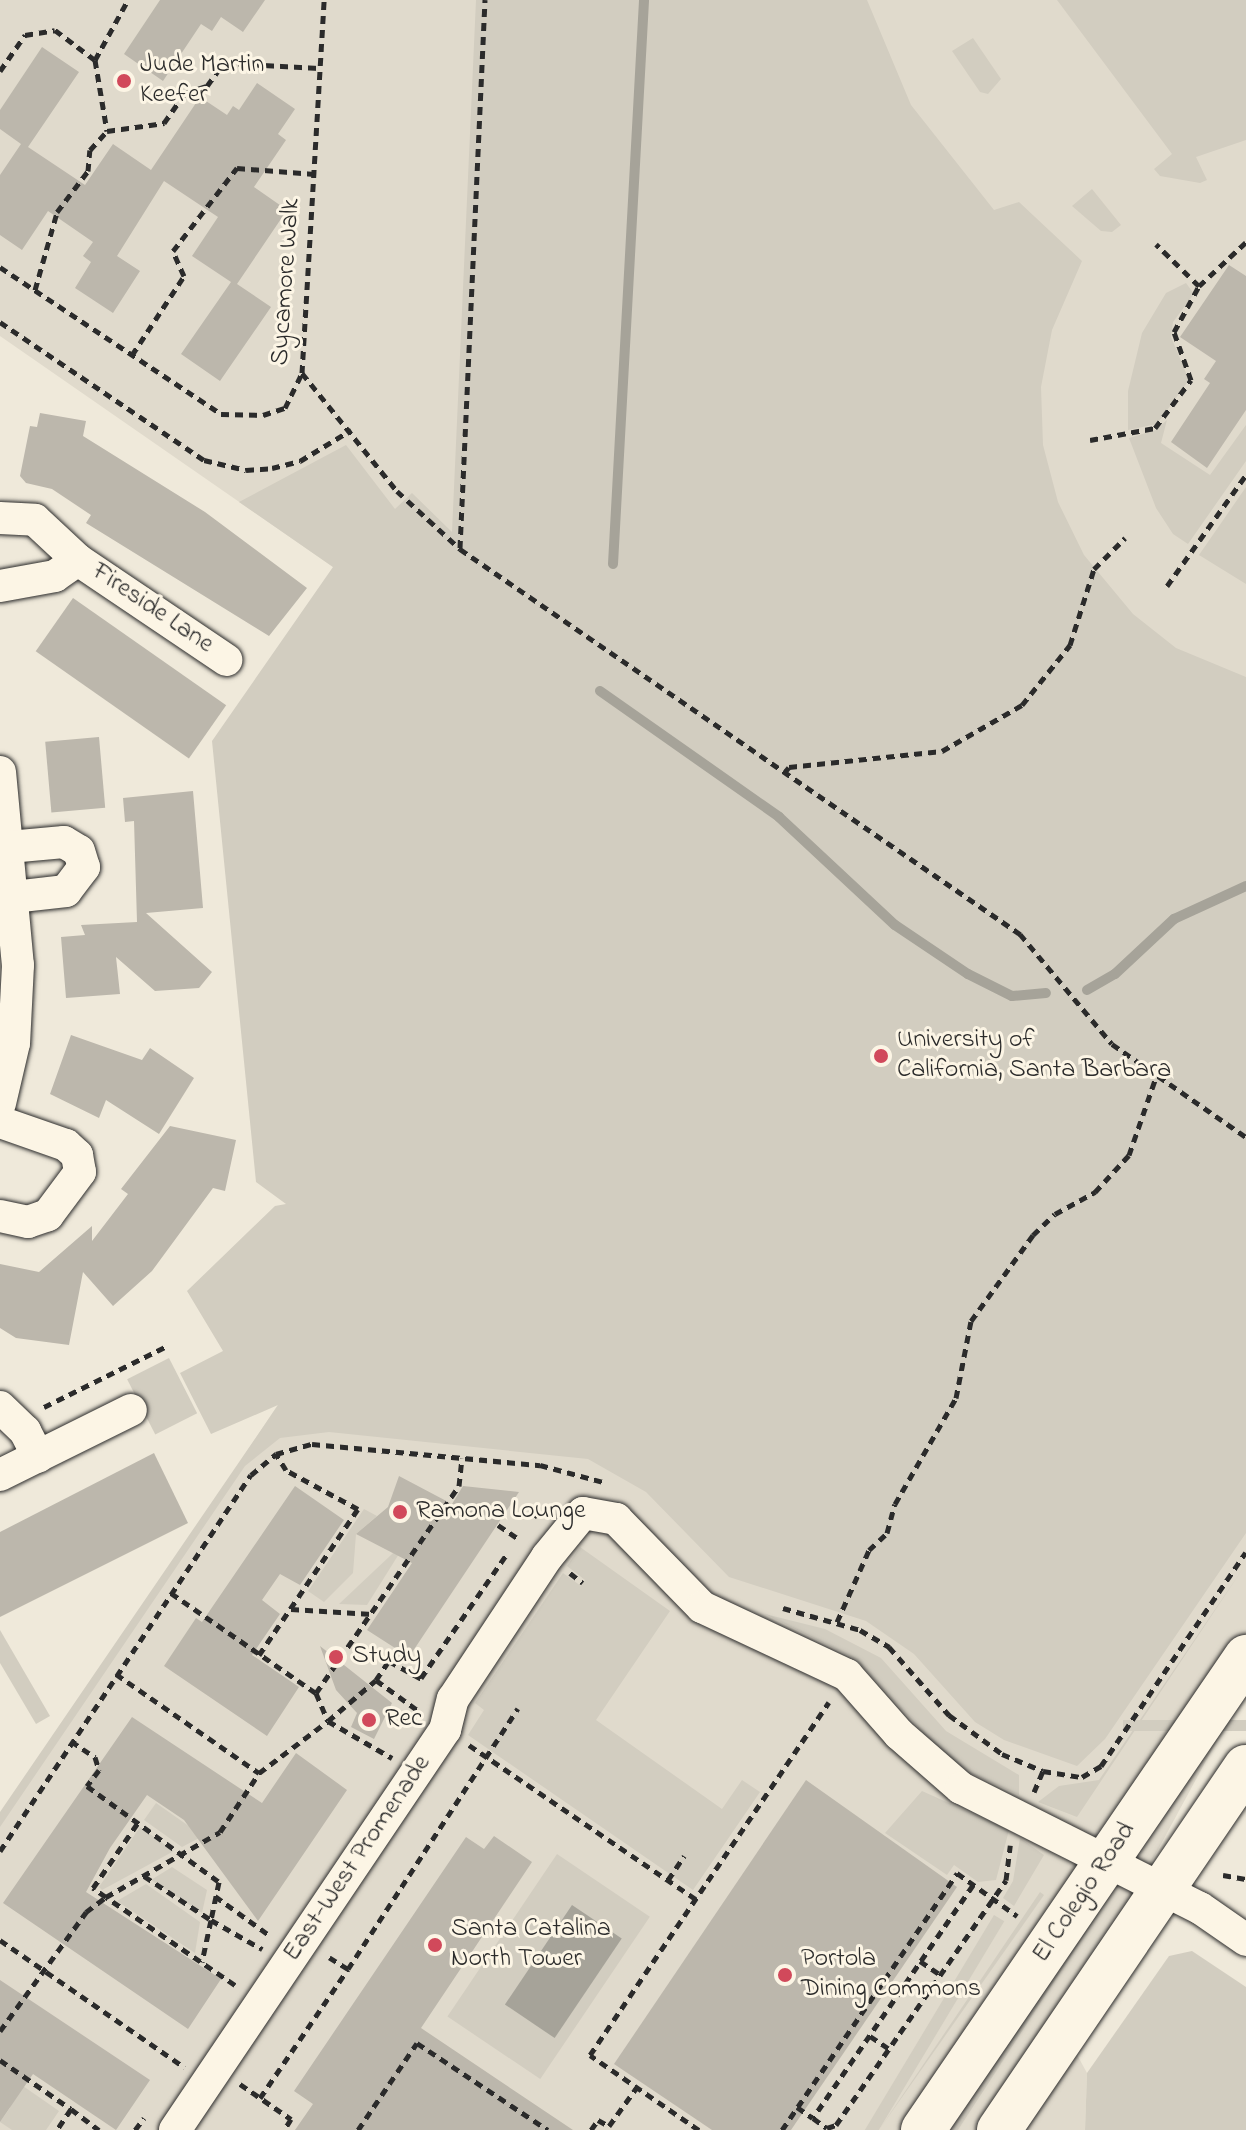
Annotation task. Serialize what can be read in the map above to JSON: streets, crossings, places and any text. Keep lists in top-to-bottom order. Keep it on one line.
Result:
{"streets":{"main road":["El Colegio Road"],"street":["Fireside Lane","East-West Promenade"],"path":["Sycamore Walk"]},"crossings":[["East-West Promenade","El Colegio Road"]],"places":["Jude Martin Keefer","University of California, Santa Barbara","Ramona Lounge","Study","Rec","Santa Catalina North Tower","Portola Dining Commons"]}
